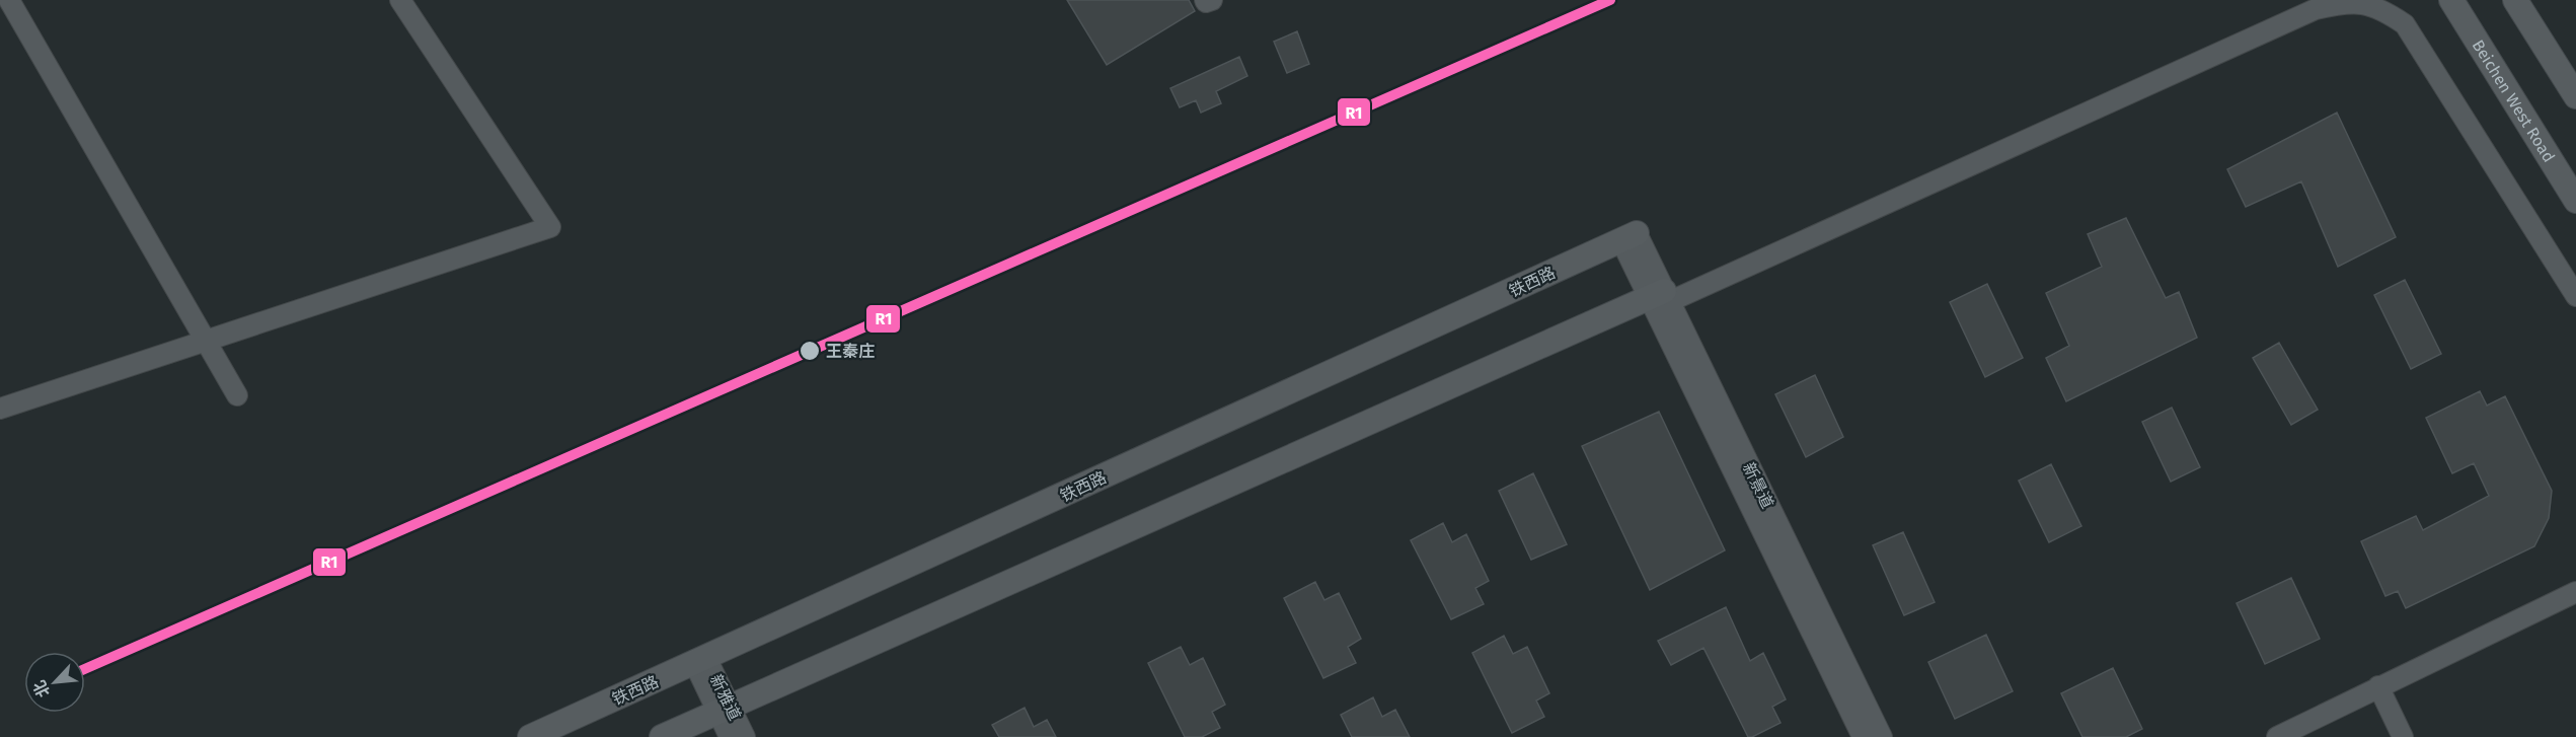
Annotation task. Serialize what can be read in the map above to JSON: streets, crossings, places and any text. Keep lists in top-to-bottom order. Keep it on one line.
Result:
{"streets":{"main road":["Beichen West Road","铁西路"],"street":["新景道","新雅道"]},"crossings":[["铁西路","新景道"],["铁西路","新雅道"]],"places":["王秦庄"],"lines":["transit line R1"],"north":"bottom left"}
